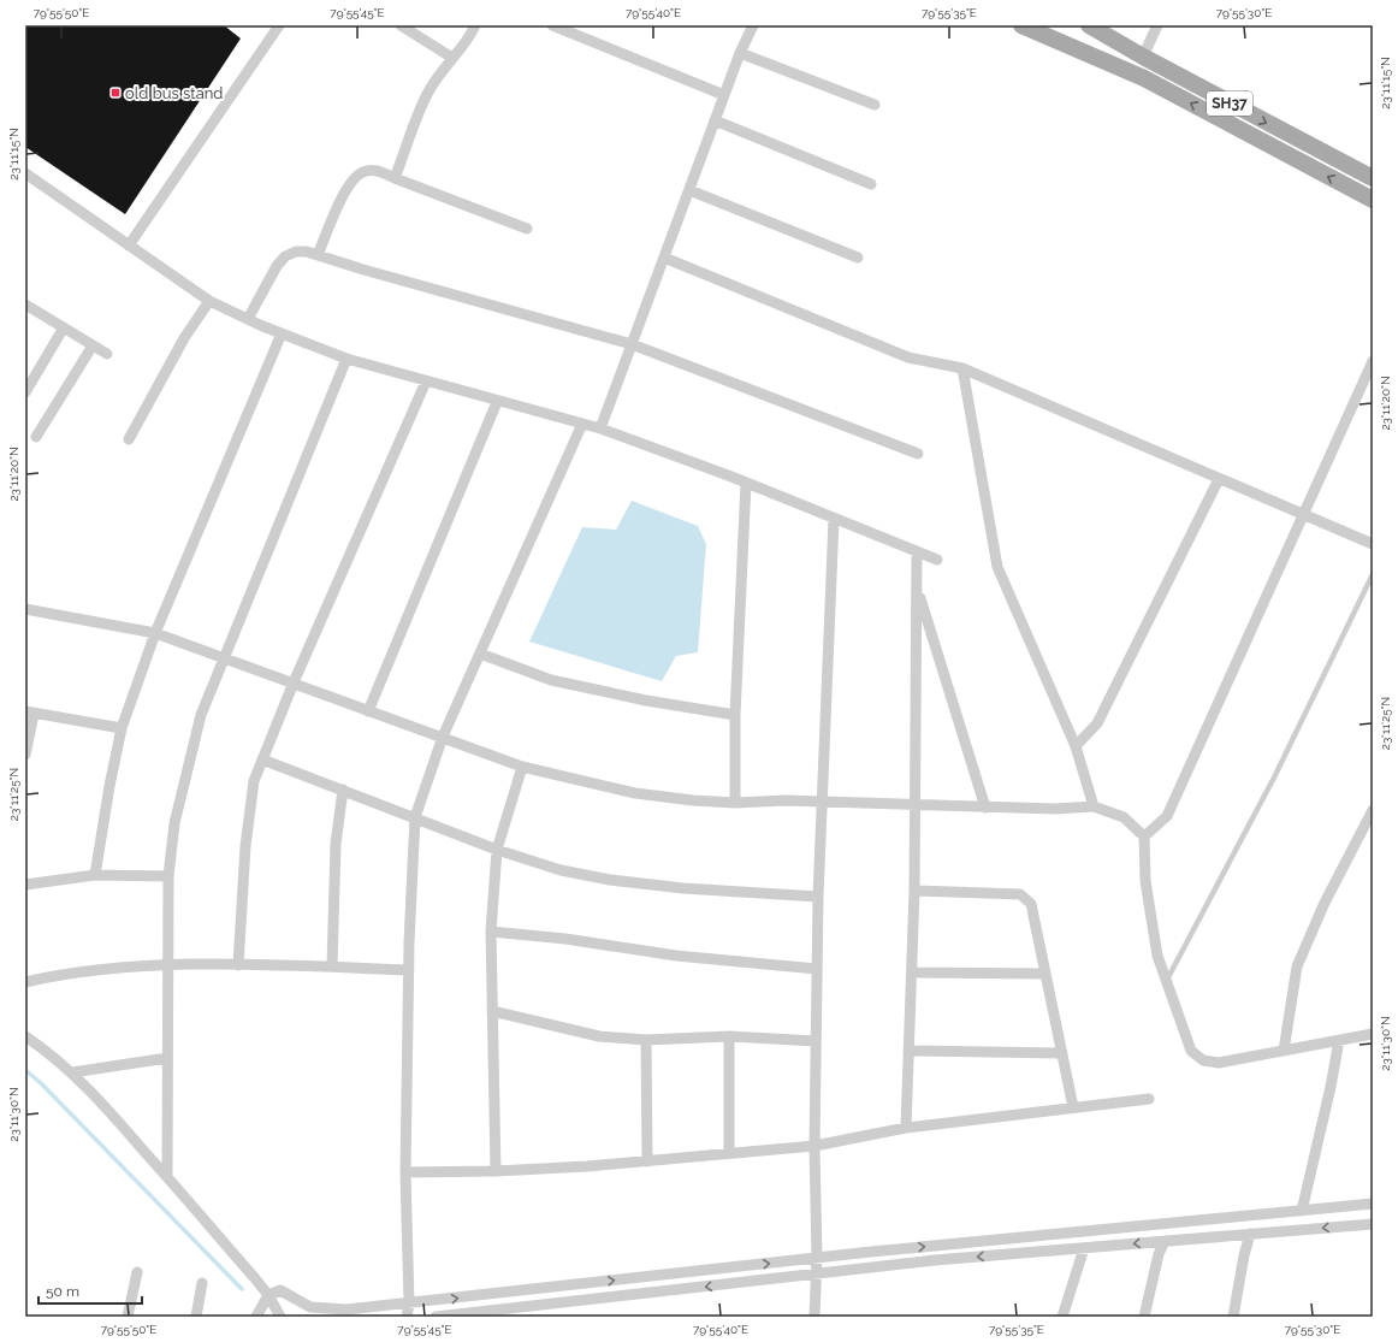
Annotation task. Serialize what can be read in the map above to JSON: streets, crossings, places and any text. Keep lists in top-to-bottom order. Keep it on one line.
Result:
{"streets":{"main road":["SH37"]},"places":{"transit":["old bus stand"]},"scale_bar":"50 m","coordinates":["79°55'50\"E","79°55'45\"E","79°55'40\"E","79°55'35\"E","79°55'30\"E","23°11'15\"N","23°11'20\"N","23°11'25\"N","23°11'30\"N"]}
